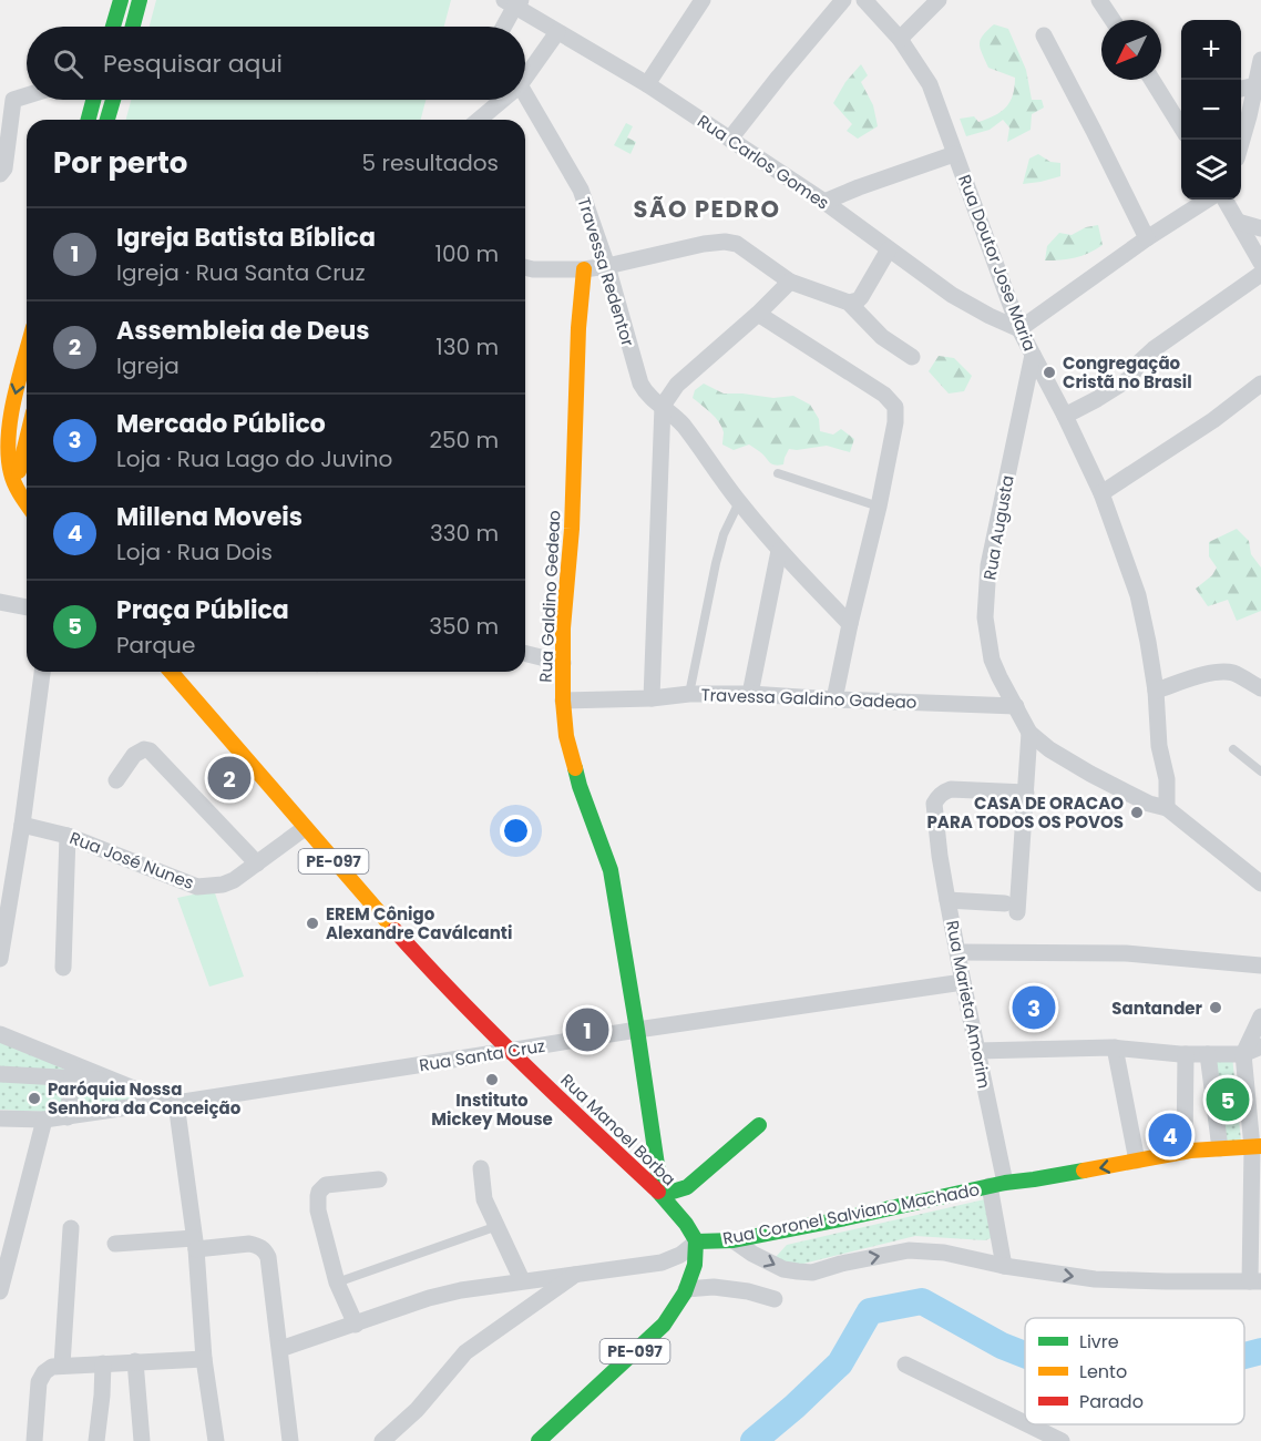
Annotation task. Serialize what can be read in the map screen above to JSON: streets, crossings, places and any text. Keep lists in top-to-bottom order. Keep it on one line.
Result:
{"streets":{"main road":["Rua Galdino Gedeao","PE-097","Rua Manoel Borba","Rua Coronel Salviano Machado"],"street":["Rua Carlos Gomes","Rua Doutor Jose Maria","Travessa Redentor","Rua Augusta","Travessa Galdino Gadeao","Rua José Nunes","Rua Marieta Amorim","Rua Santa Cruz"]},"crossings":[["Rua Carlos Gomes","Rua Doutor Jose Maria"],["Rua Doutor Jose Maria","Rua Augusta"],["Rua Augusta","Travessa Galdino Gadeao"],["Rua Galdino Gedeao","Travessa Galdino Gadeao"],["Rua Galdino Gedeao","Rua Santa Cruz"],["Rua Galdino Gedeao","Rua Manoel Borba"],["Rua José Nunes","PE-097"],["PE-097","Rua Santa Cruz"],["PE-097","Rua Manoel Borba"],["PE-097","Rua Coronel Salviano Machado"],["Rua Marieta Amorim","Rua Santa Cruz"],["Rua Marieta Amorim","Rua Coronel Salviano Machado"],["Rua Santa Cruz","Rua Manoel Borba"],["Rua Manoel Borba","Rua Coronel Salviano Machado"]],"districts":["SÃO PEDRO"],"places":["Congregação Cristã no Brasil","CASA DE ORACAO PARA TODOS OS POVOS","EREM Cônigo Alexandre Caválcanti","Santander","Instituto Mickey Mouse","Paróquia Nossa Senhora da Conceição"],"legend":["Livre","Lento","Parado"],"north":"bottom left","page":{"map_buttons":["+","−"],"search":"Pesquisar aqui","heading":["Por perto","5 resultados"],"list":[{"mark":"1","name":"Igreja Batista Bíblica","note":"Igreja · Rua Santa Cruz","value":"100 m"},{"mark":"2","name":"Assembleia de Deus","note":"Igreja","value":"130 m"},{"mark":"3","name":"Mercado Público","note":"Loja · Rua Lago do Juvino","value":"250 m"},{"mark":"4","name":"Millena Moveis","note":"Loja · Rua Dois","value":"330 m"},{"mark":"5","name":"Praça Pública","note":"Parque","value":"350 m"}],"pins":["2","3","1","5","4"]}}
